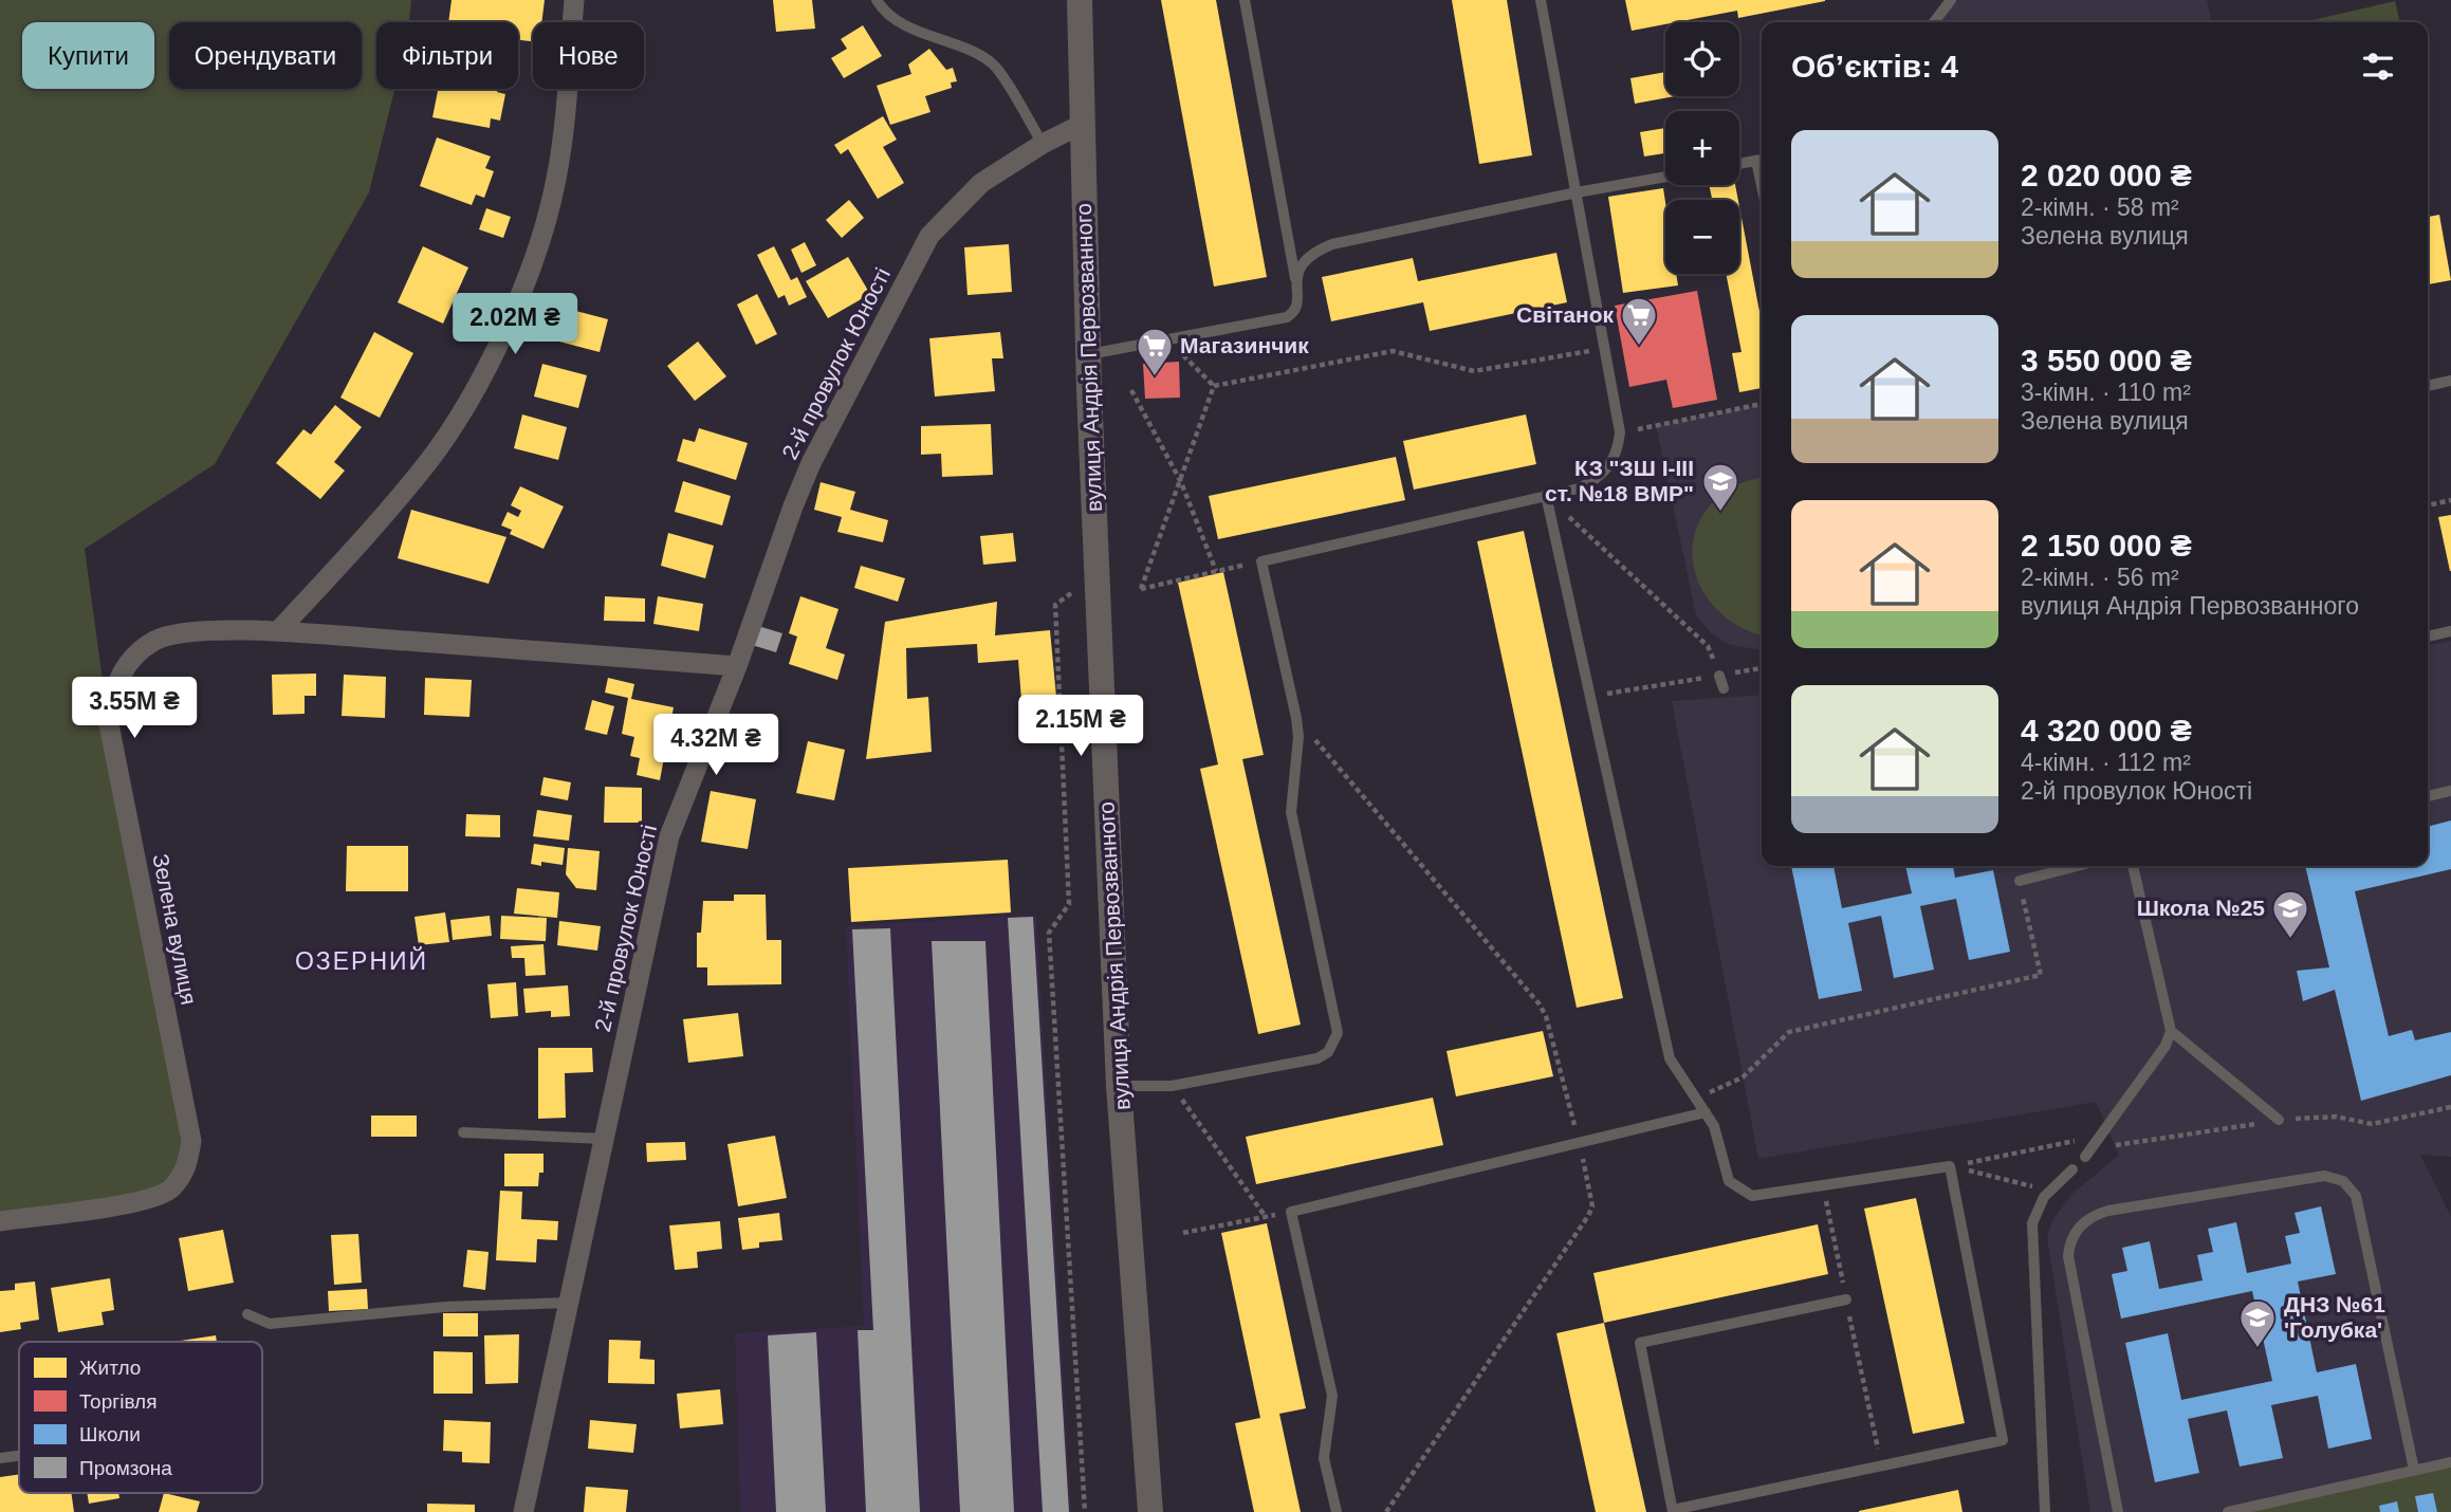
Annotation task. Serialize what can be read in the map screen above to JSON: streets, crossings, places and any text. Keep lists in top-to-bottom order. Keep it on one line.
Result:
{"streets":{"street":["вулиця Андрія Первозванного","2-й провулок Юності","Зелена вулиця"]},"crossings":[["вулиця Андрія Первозванного","2-й провулок Юності"],["2-й провулок Юності","Зелена вулиця"]],"districts":["ОЗЕРНИЙ"],"places":{"supermarket":["Світанок","Магазинчик"],"school or university":["КЗ \"ЗШ І-ІІІ ст. №18 ВМР\"","Школа №25","ДНЗ №61 'Голубка'"]},"legend":["Житло","Торгівля","Школи","Промзона"],"page":{"map_buttons":["+","−"],"chip":["Купити","Орендувати","Фільтри","Нове"],"heading":"Об’єктів: 4","list":[{"name":"2 020 000 ₴","note":"2-кімн. · 58 m² · Зелена вулиця"},{"name":"3 550 000 ₴","note":"3-кімн. · 110 m² · Зелена вулиця"},{"name":"2 150 000 ₴","note":"2-кімн. · 56 m² · вулиця Андрія Первозванного"},{"name":"4 320 000 ₴","note":"4-кімн. · 112 m² · 2-й провулок Юності"}],"price":["2.02M ₴","3.55M ₴","2.15M ₴","4.32M ₴"]}}
